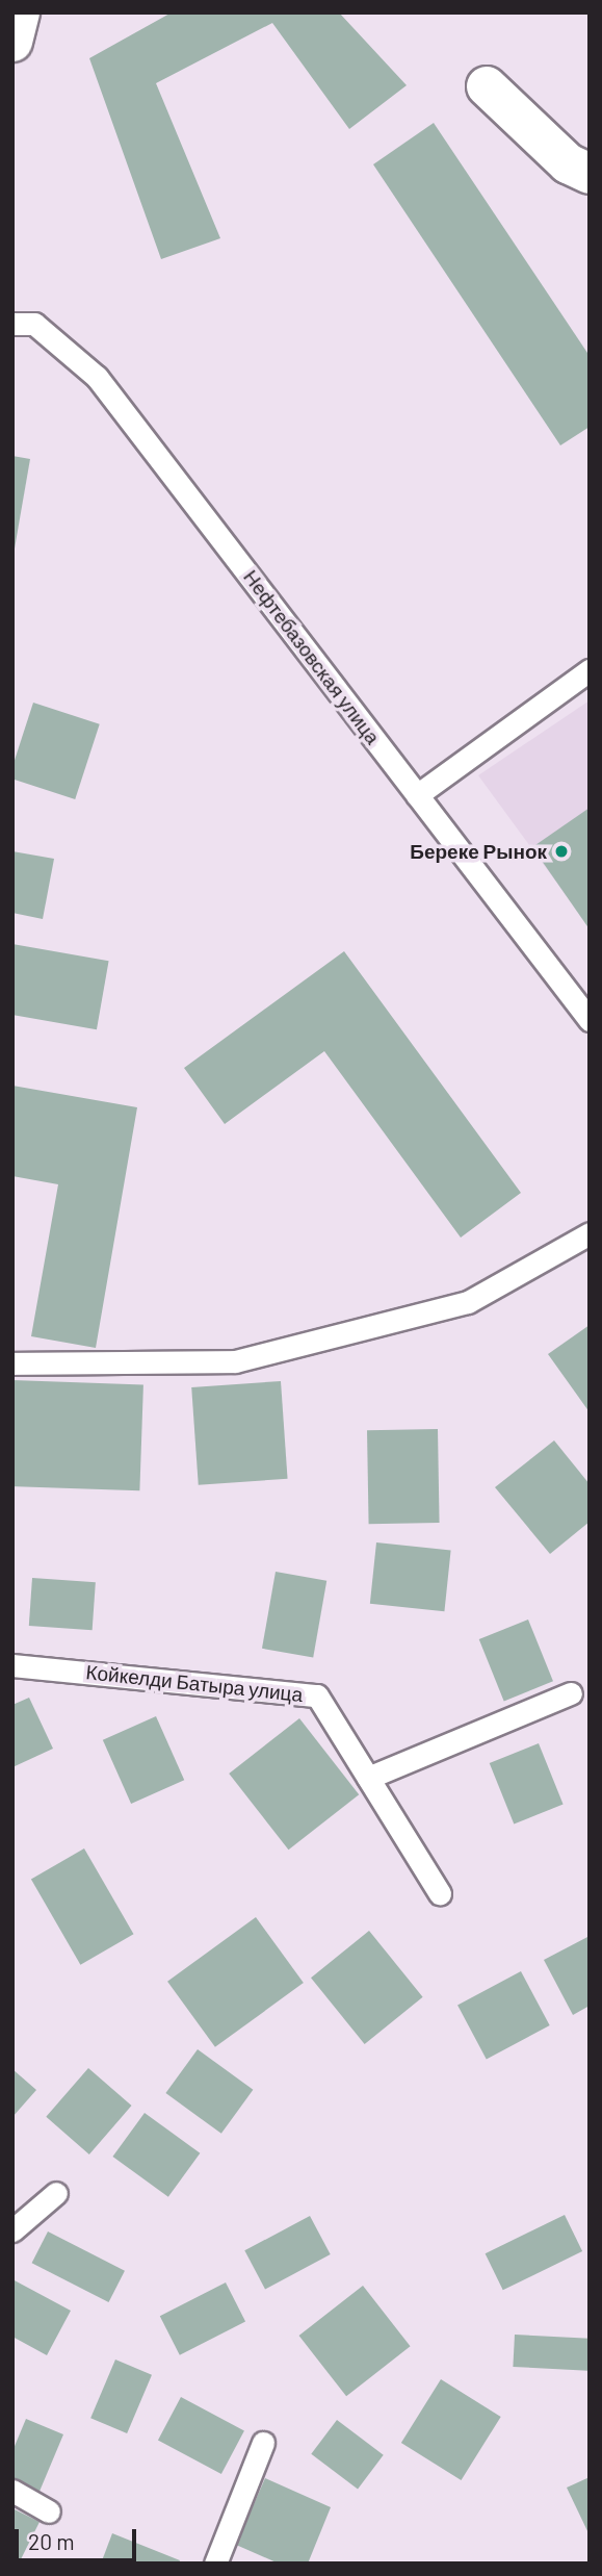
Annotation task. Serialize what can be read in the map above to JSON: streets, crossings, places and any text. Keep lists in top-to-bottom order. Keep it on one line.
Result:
{"streets":{"lane":["Нефтебазовская улица","Койкелди Батыра улица"]},"places":["Береке Рынок"],"scale_bar":"20 m"}
